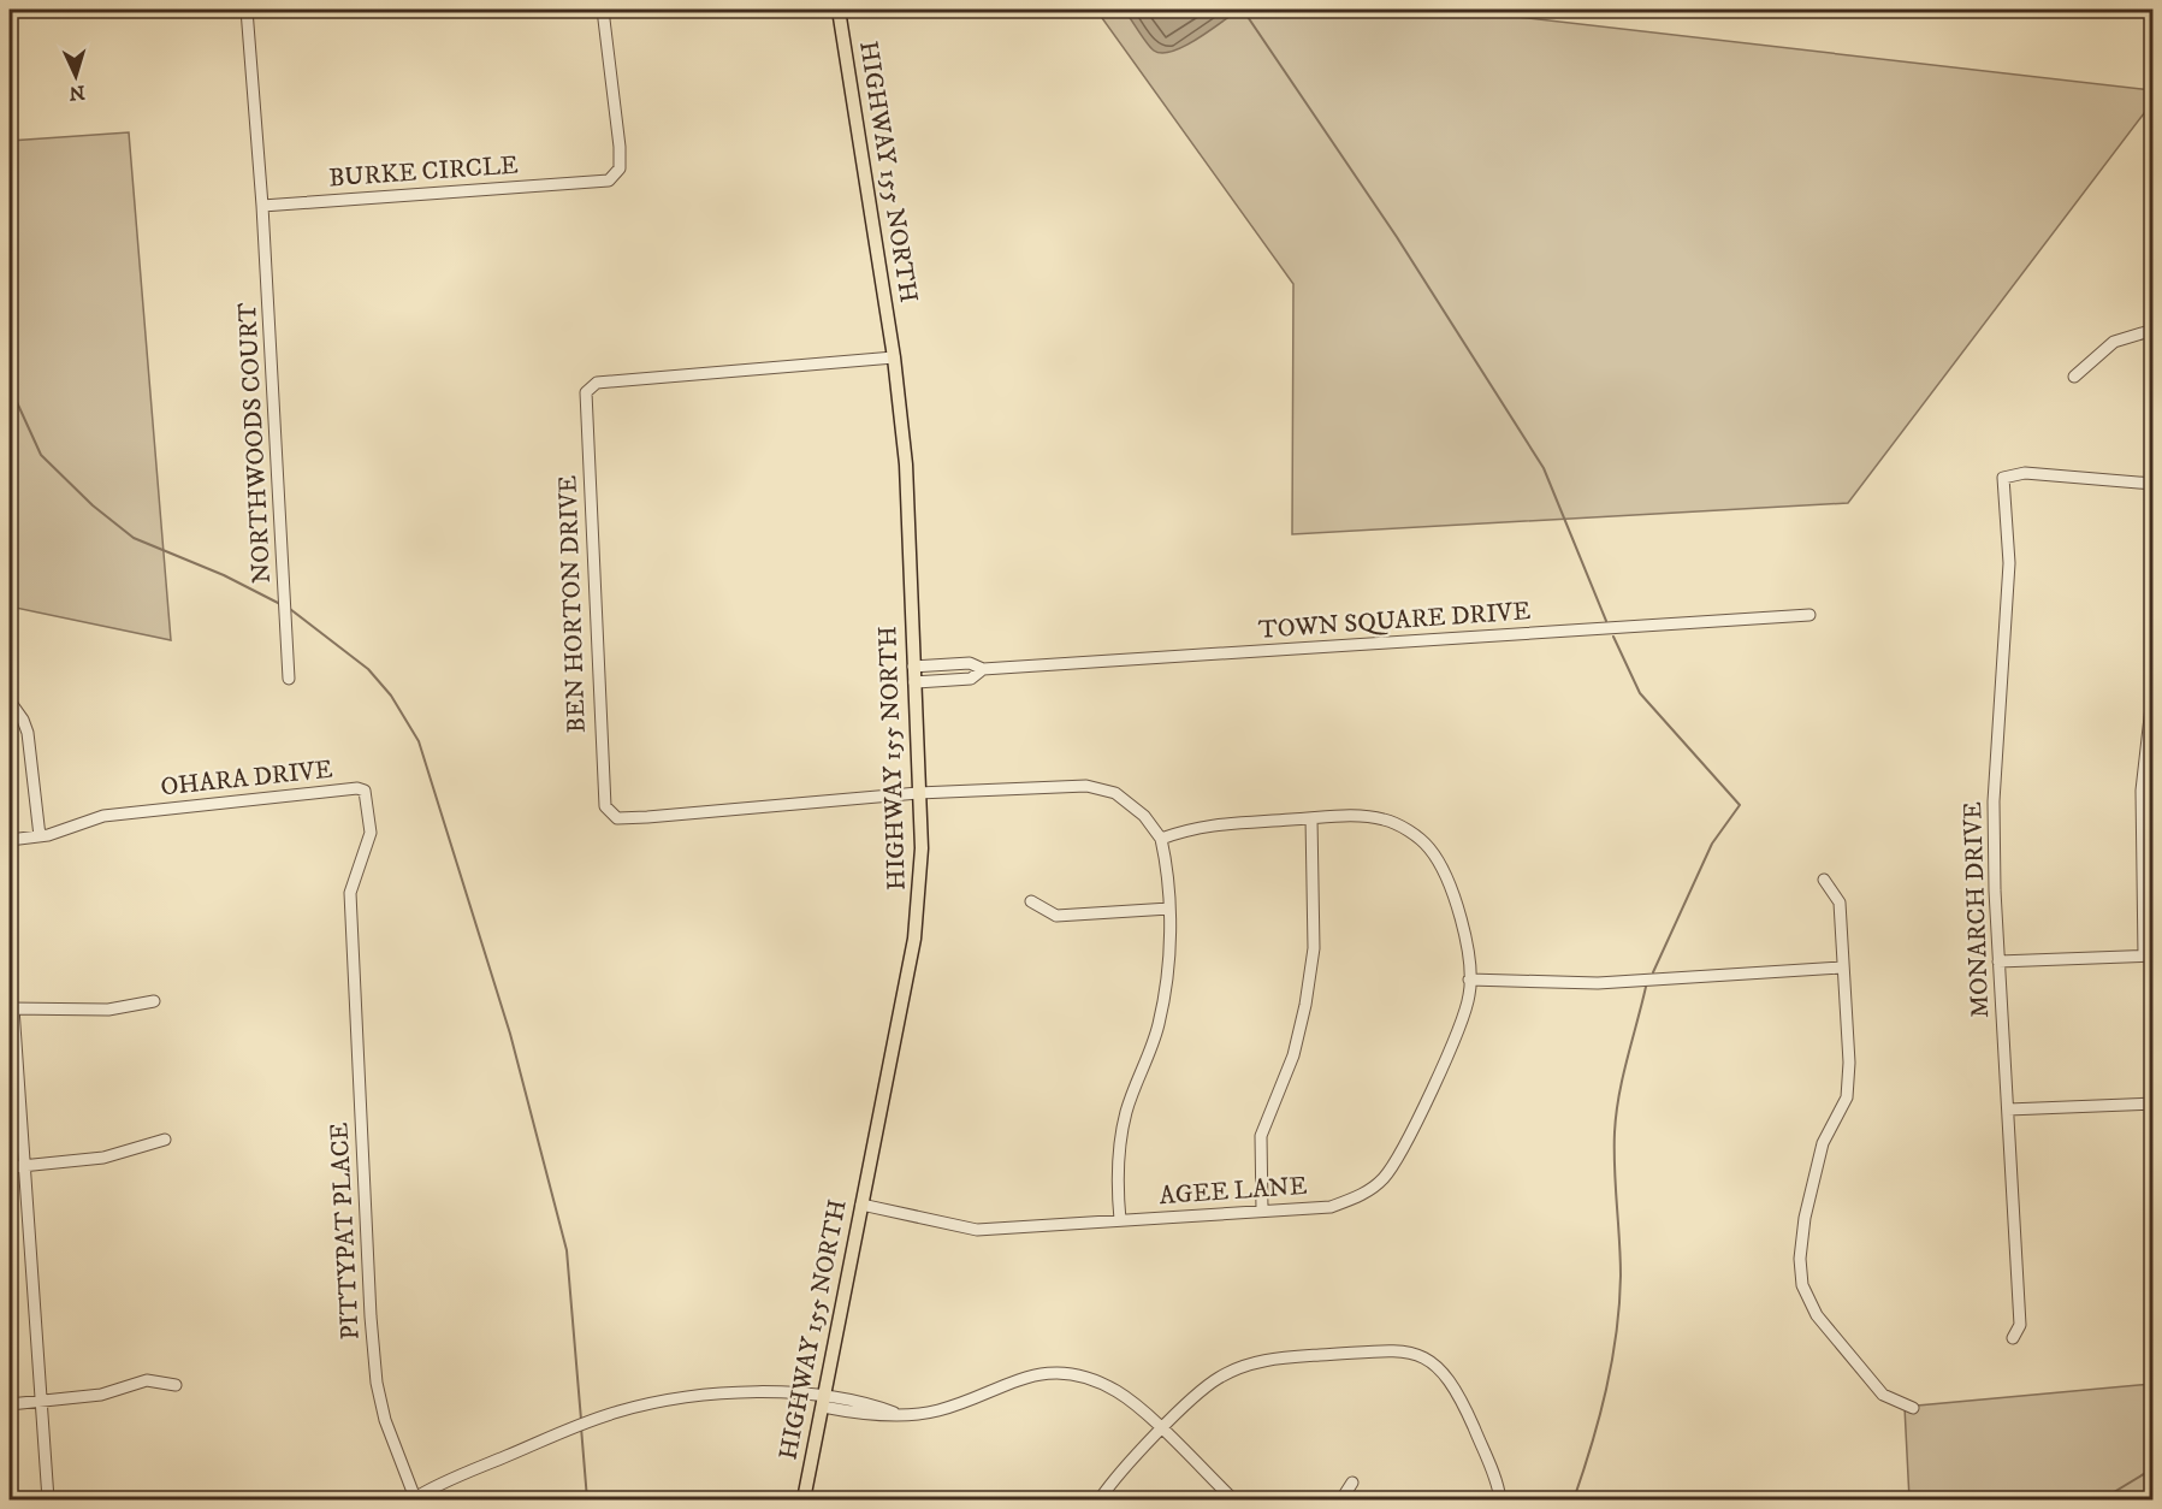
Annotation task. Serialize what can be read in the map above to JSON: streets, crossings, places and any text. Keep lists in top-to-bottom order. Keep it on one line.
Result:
{"streets":{"main road":["HIGHWAY 155 NORTH"],"street":["BURKE CIRCLE","NORTHWOODS COURT","BEN HORTON DRIVE","TOWN SQUARE DRIVE","OHARA DRIVE","MONARCH DRIVE","AGEE LANE","PITTYPAT PLACE"]},"crossings":[["BURKE CIRCLE","NORTHWOODS COURT"],["HIGHWAY 155 NORTH","BEN HORTON DRIVE"],["HIGHWAY 155 NORTH","TOWN SQUARE DRIVE"],["HIGHWAY 155 NORTH","AGEE LANE"],["OHARA DRIVE","PITTYPAT PLACE"]],"north":"bottom"}
